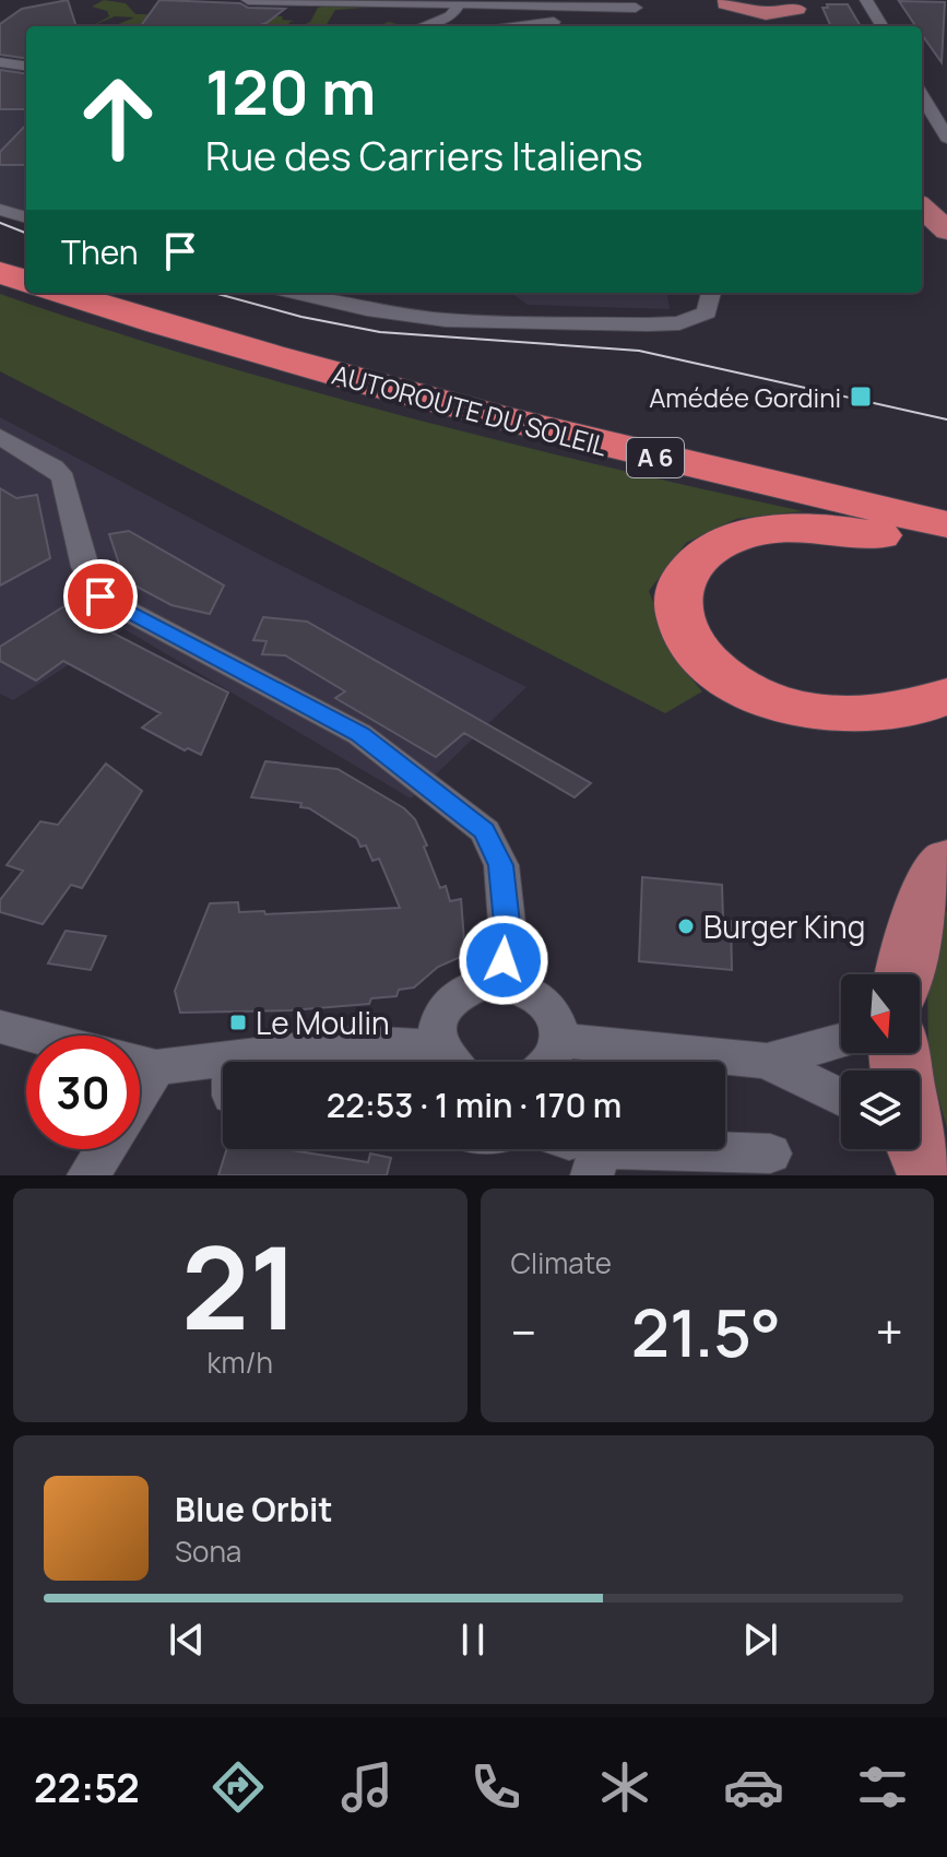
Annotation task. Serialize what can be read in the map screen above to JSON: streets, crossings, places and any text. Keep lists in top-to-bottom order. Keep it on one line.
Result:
{"streets":{"highway":["AUTOROUTE DU SOLEIL","A 6"]},"places":{"transit":["Amédée Gordini","Le Moulin"],"other":["Burger King"]},"north":"bottom","page":{"turn":["120 m","Rue des Carriers Italiens"],"then":"Then","limit":"30","trip":"22:53 · 1 min · 170 m","tile":[["21","km/h"],"Climate"],"heat":["−","21.5°","+"],"song":["Blue Orbit","Sona"],"tabs":"22:52"}}
